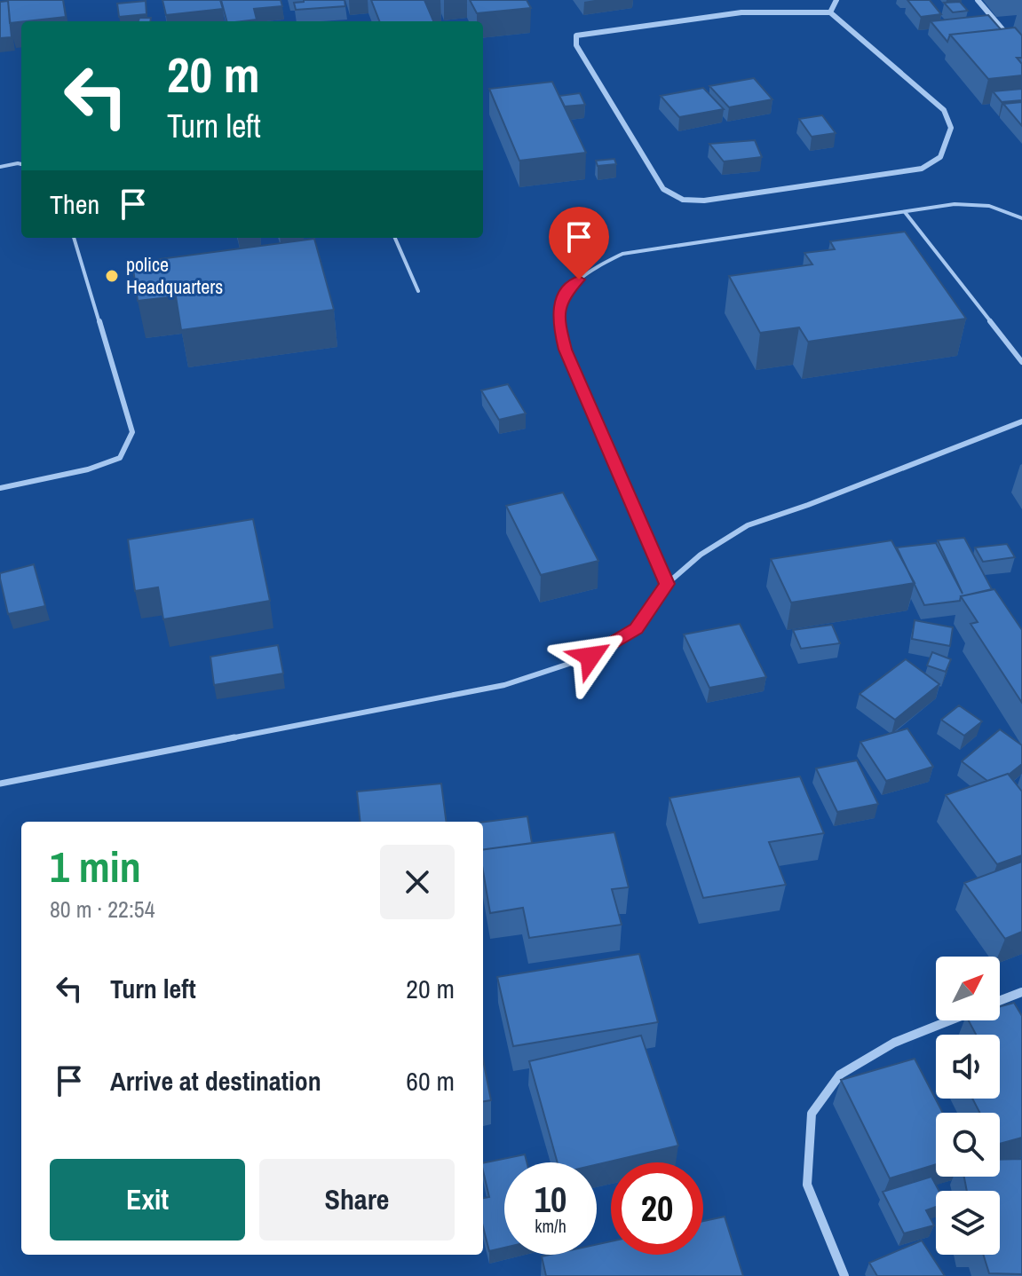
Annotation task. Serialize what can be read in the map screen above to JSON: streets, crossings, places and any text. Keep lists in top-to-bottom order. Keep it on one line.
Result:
{"places":["police Headquarters"],"north":"top right","page":{"turn":["20 m","Turn left"],"then":"Then","heading":["1 min","80 m · 22:54"],"list":[{"name":"Turn left","value":"20 m"},{"name":"Arrive at destination","value":"60 m"}],"buttons":["Exit","Share"],"speed":"10 km/h","limit":"20"}}
